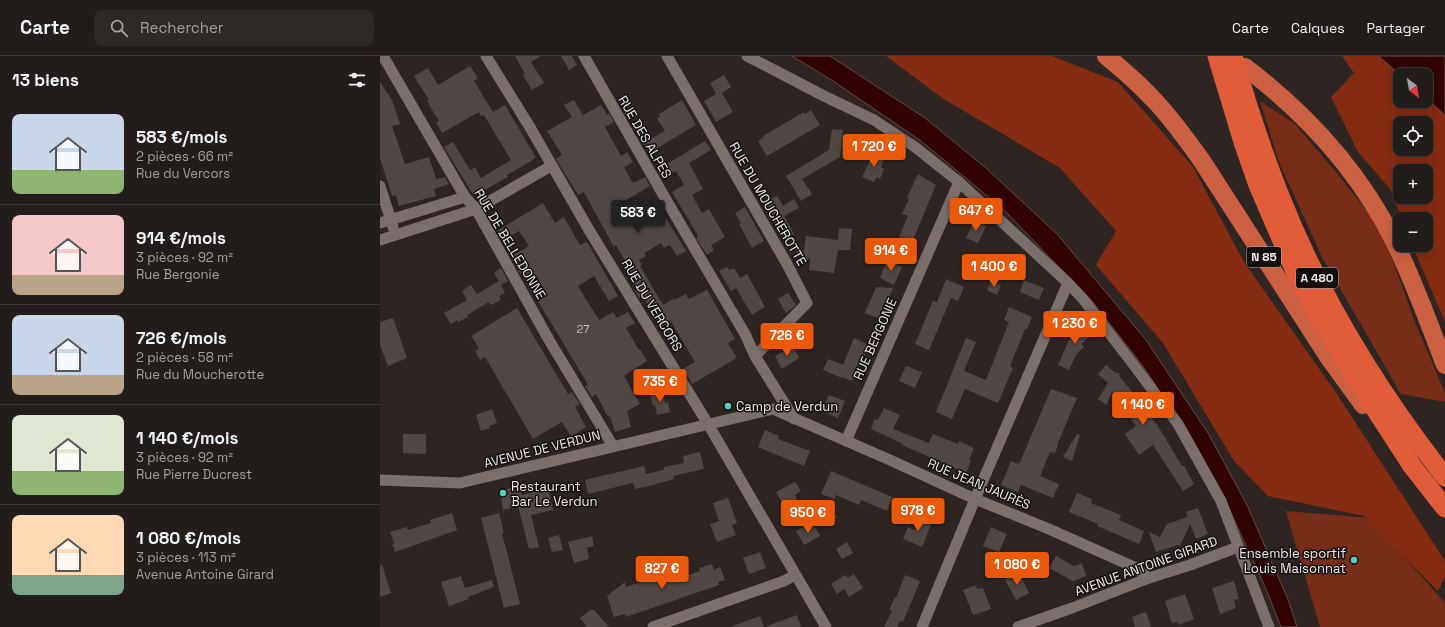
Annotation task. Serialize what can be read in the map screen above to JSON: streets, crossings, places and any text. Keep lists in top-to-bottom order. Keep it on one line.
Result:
{"streets":{"highway":["N 85","A 480"],"street":["RUE DES ALPES","RUE DU MOUCHEROTTE","RUE DE BELLEDONNE","RUE DU VERCORS","RUE BERGONIE","AVENUE DE VERDUN","RUE JEAN JAURÈS","AVENUE ANTOINE GIRARD"]},"crossings":[["RUE DES ALPES","RUE DU MOUCHEROTTE"],["RUE DES ALPES","AVENUE DE VERDUN"],["RUE DES ALPES","RUE JEAN JAURÈS"],["RUE DE BELLEDONNE","AVENUE DE VERDUN"],["N 85","A 480"],["RUE DU VERCORS","AVENUE DE VERDUN"],["RUE BERGONIE","RUE JEAN JAURÈS"],["AVENUE DE VERDUN","RUE JEAN JAURÈS"],["RUE JEAN JAURÈS","AVENUE ANTOINE GIRARD"]],"places":["Camp de Verdun","Restaurant Bar Le Verdun","Ensemble sportif Louis Maisonnat"],"house_numbers":["27"],"north":"bottom right","page":{"header":"Carte","search":"Rechercher","nav":["Carte","Calques","Partager"],"heading":"13 biens","map_buttons":["+","−"],"list":[{"name":"583 €/mois","note":"2 pièces · 66 m² · Rue du Vercors"},{"name":"914 €/mois","note":"3 pièces · 92 m² · Rue Bergonie"},{"name":"726 €/mois","note":"2 pièces · 58 m² · Rue du Moucherotte"},{"name":"1 140 €/mois","note":"3 pièces · 92 m² · Rue Pierre Ducrest"},{"name":"1 080 €/mois","note":"3 pièces · 113 m² · Avenue Antoine Girard"}],"price":["1 720 €","647 €","583 €","914 €","1 400 €","1 230 €","726 €","735 €","1 140 €","978 €","950 €","1 080 €","827 €"]}}
